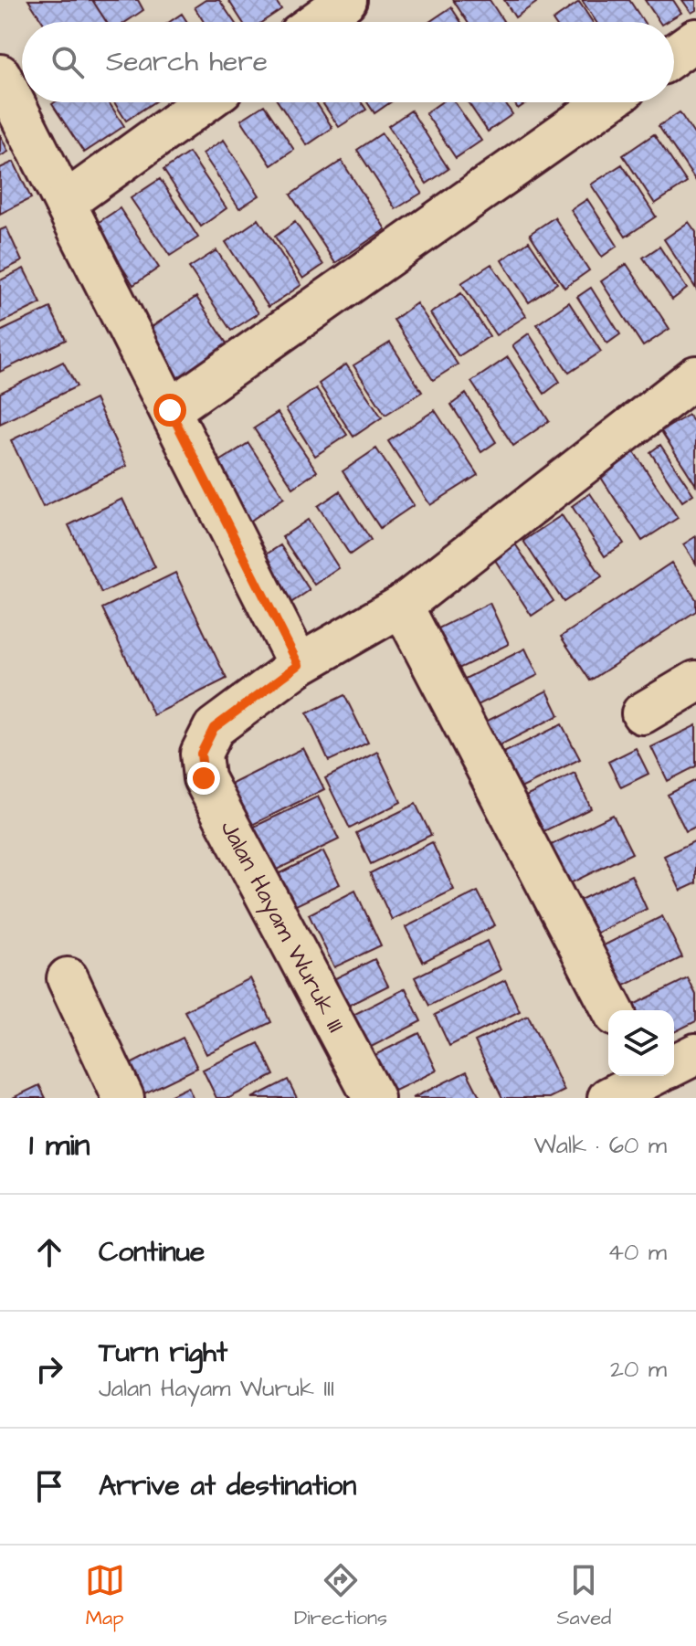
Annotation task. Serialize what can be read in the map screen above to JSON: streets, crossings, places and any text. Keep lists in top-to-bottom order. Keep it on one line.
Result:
{"streets":{"street":["Jalan Hayam Wuruk III"]},"page":{"search":"Search here","heading":["1 min","Walk · 60 m"],"list":[["Continue","40 m"],["Turn right","Jalan Hayam Wuruk III","20 m"],"Arrive at destination"],"nav":["Map","Directions","Saved"]}}
